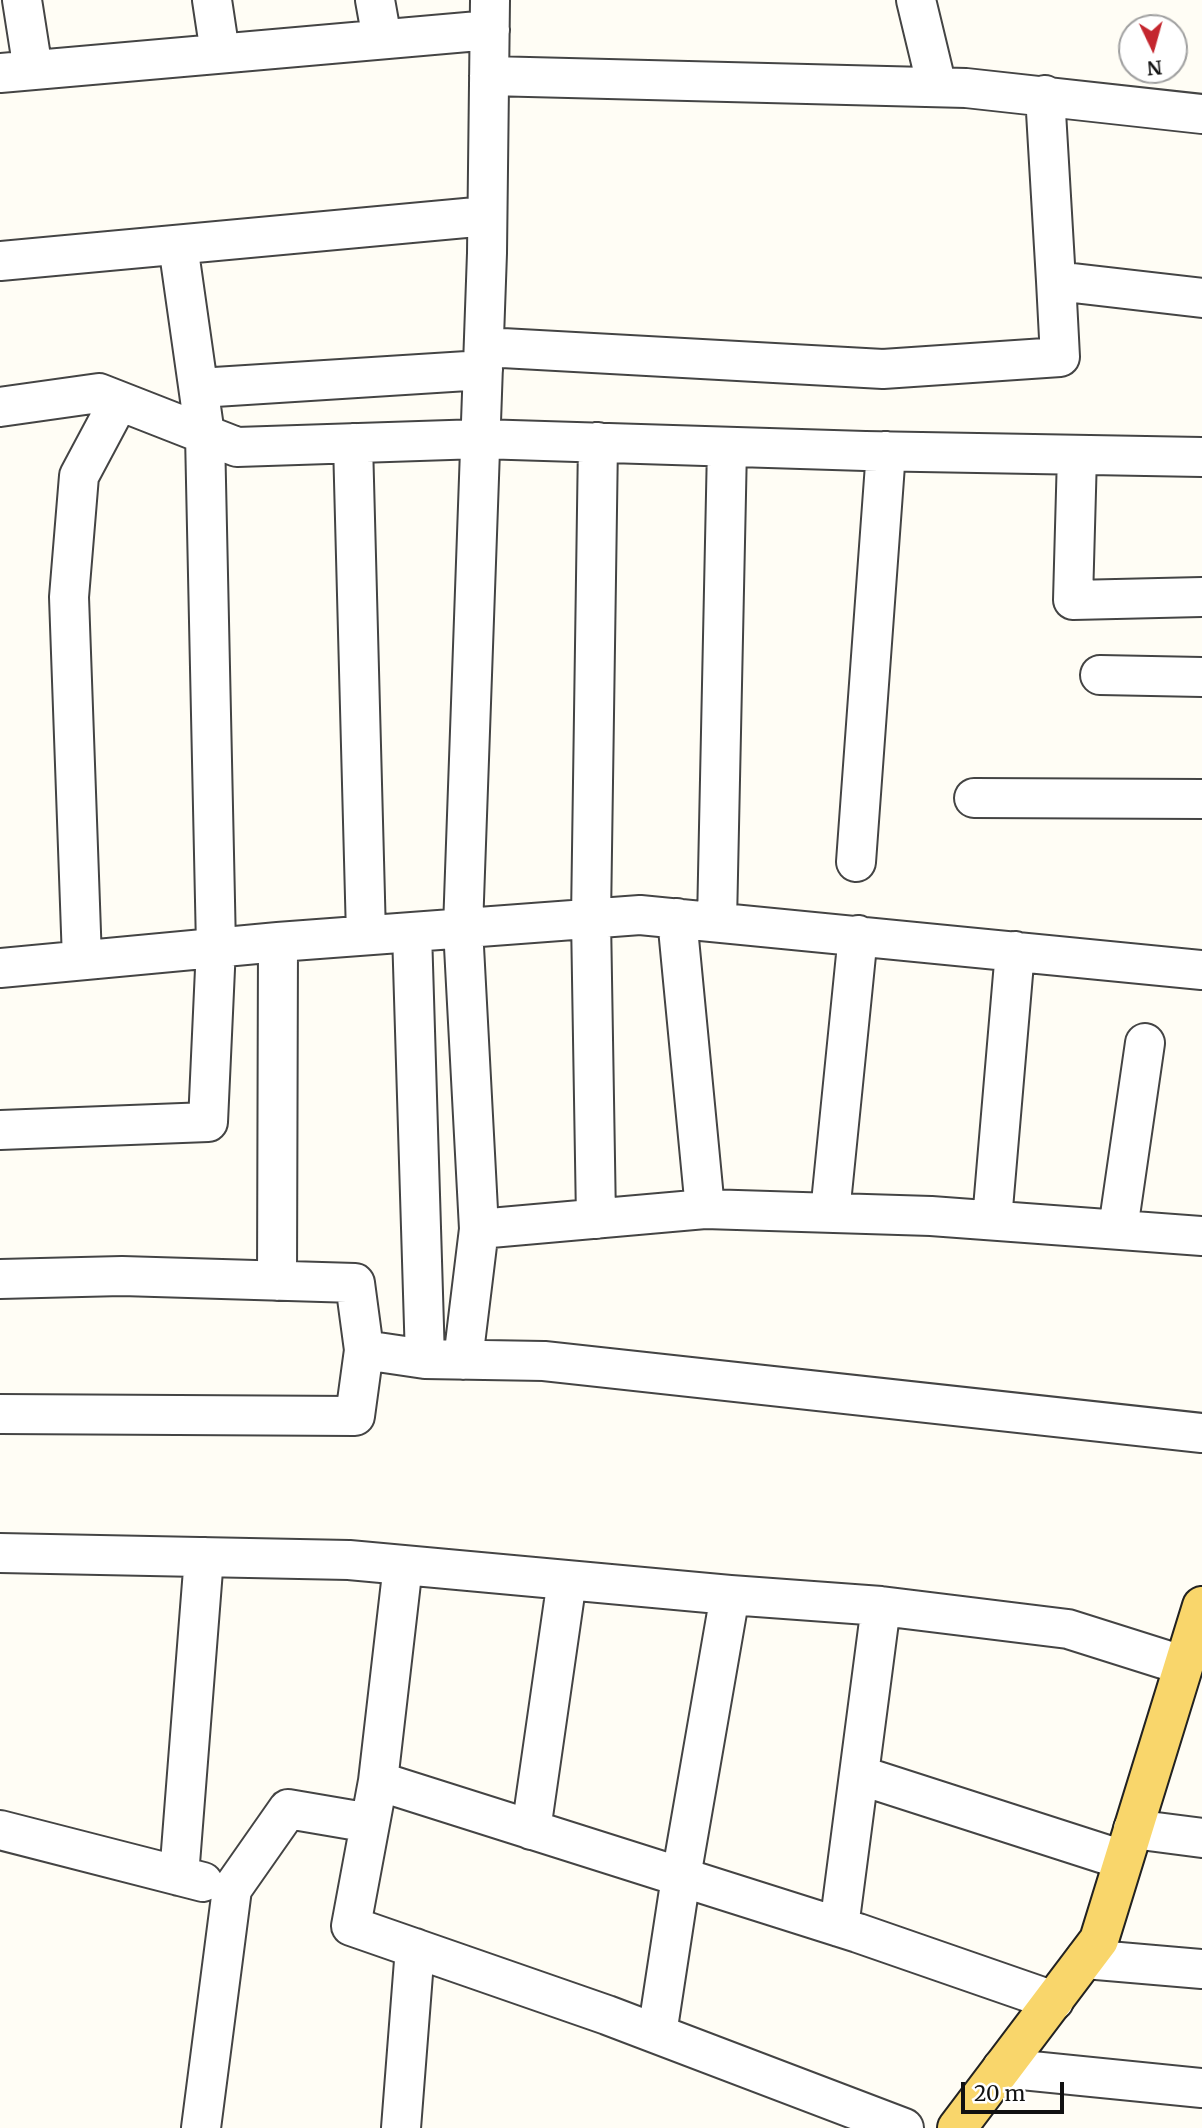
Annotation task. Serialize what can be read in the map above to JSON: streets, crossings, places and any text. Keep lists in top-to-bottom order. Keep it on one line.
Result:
{"scale_bar":"20 m","north":"bottom"}
